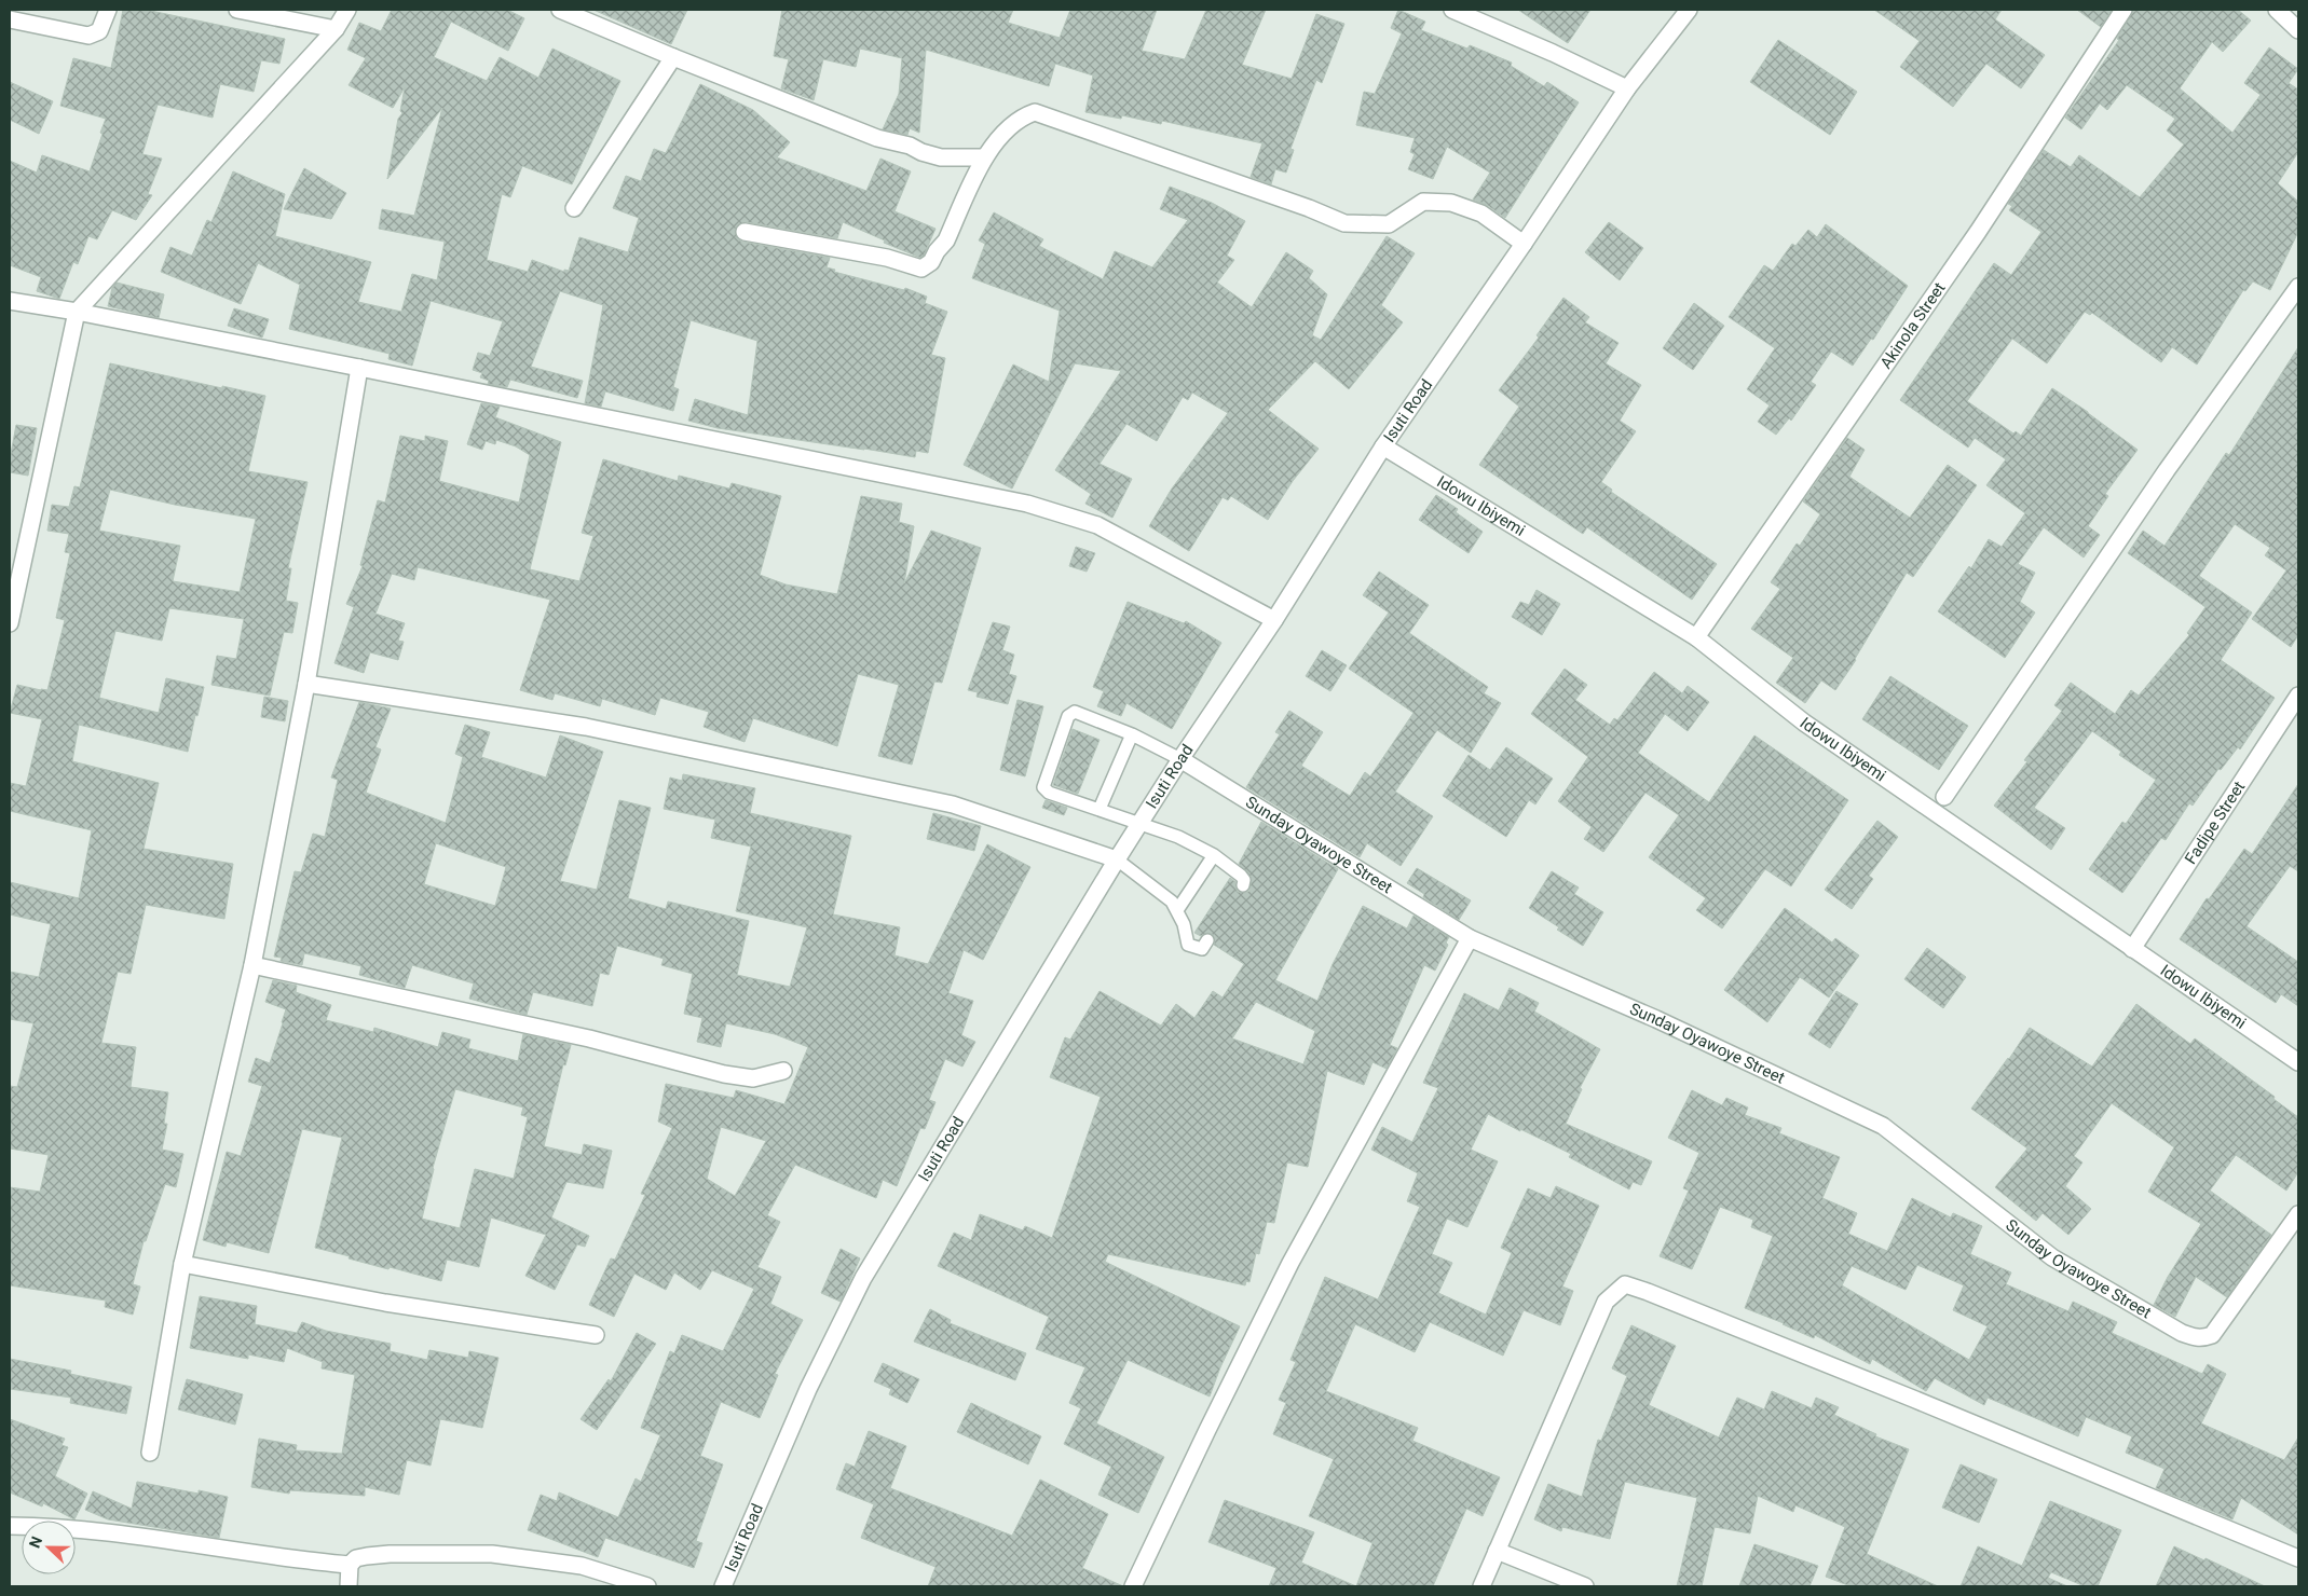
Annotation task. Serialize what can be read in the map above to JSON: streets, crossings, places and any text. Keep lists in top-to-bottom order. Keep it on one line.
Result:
{"streets":{"street":["Akinola Street","Isuti Road","Idowu Ibiyemi","Fadipe Street","Sunday Oyawoye Street"]},"crossings":[["Akinola Street","Idowu Ibiyemi"],["Isuti Road","Idowu Ibiyemi"],["Isuti Road","Sunday Oyawoye Street"],["Idowu Ibiyemi","Fadipe Street"]],"north":"left"}
